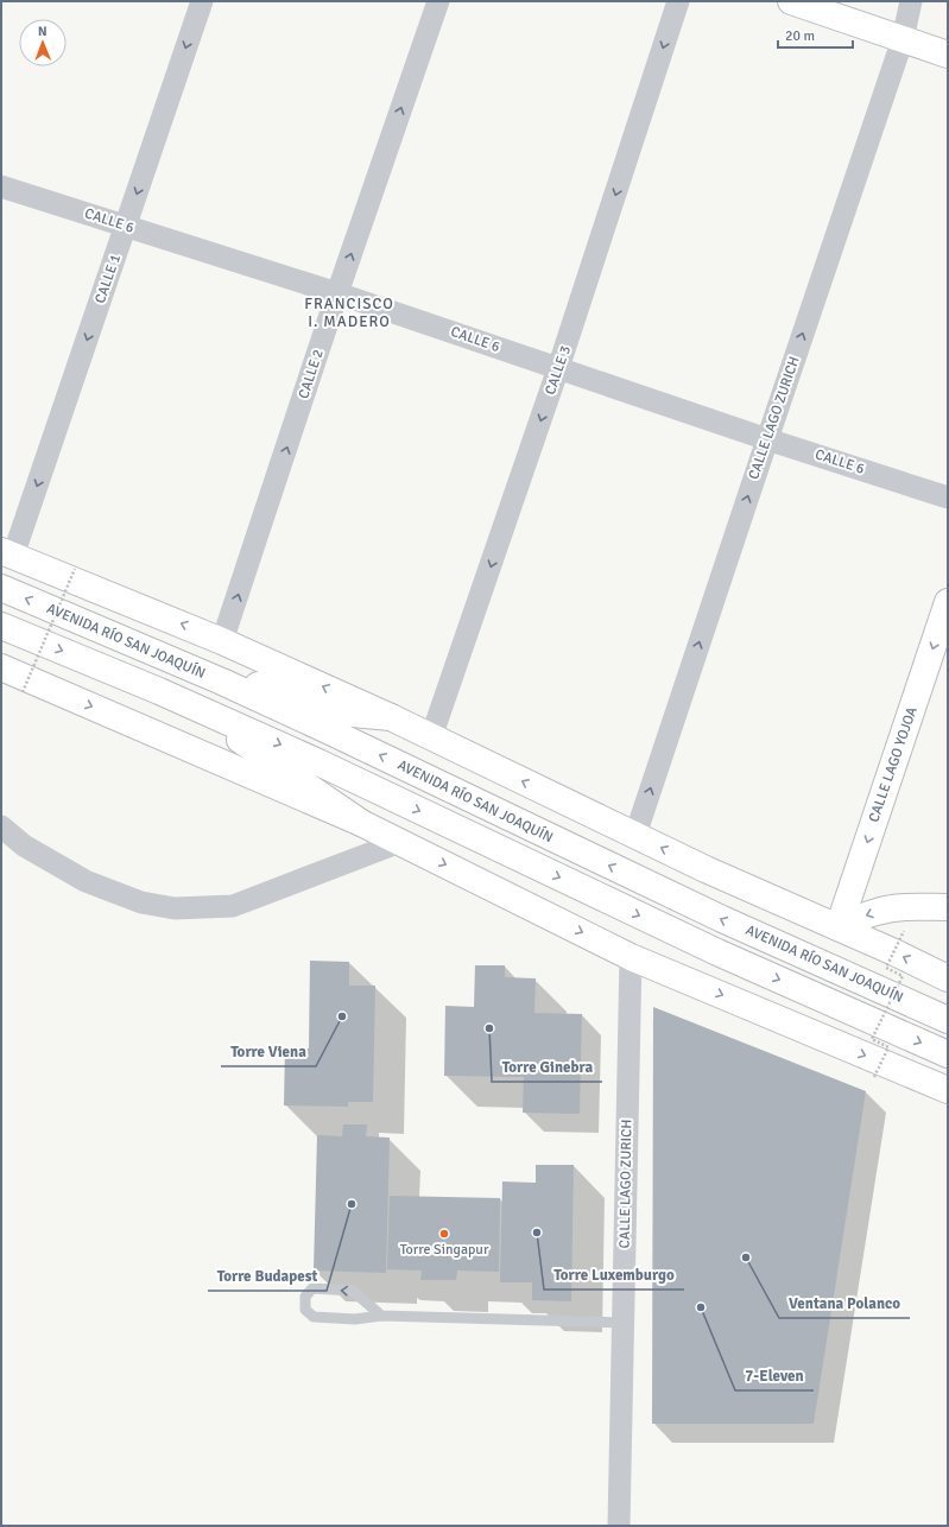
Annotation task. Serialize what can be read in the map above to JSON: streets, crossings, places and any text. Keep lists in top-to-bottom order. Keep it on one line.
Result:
{"streets":{"main road":["AVENIDA RÍO SAN JOAQUÍN","CALLE LAGO YOJOA"],"street":["CALLE 6","CALLE 1","CALLE 3","CALLE 2","CALLE LAGO ZURICH"]},"crossings":[["CALLE 6","CALLE 1"],["CALLE 6","CALLE 3"],["CALLE 6","CALLE 2"],["CALLE 6","CALLE LAGO ZURICH"]],"one_way":["CALLE 1","CALLE 3","CALLE 2","CALLE LAGO ZURICH","CALLE LAGO YOJOA"],"districts":["FRANCISCO I. MADERO"],"places":["Torre Viena","Torre Ginebra","Torre Budapest","Torre Luxemburgo","Torre Singapur","Ventana Polanco","7-Eleven"],"scale_bar":"20 m","north":"top"}
